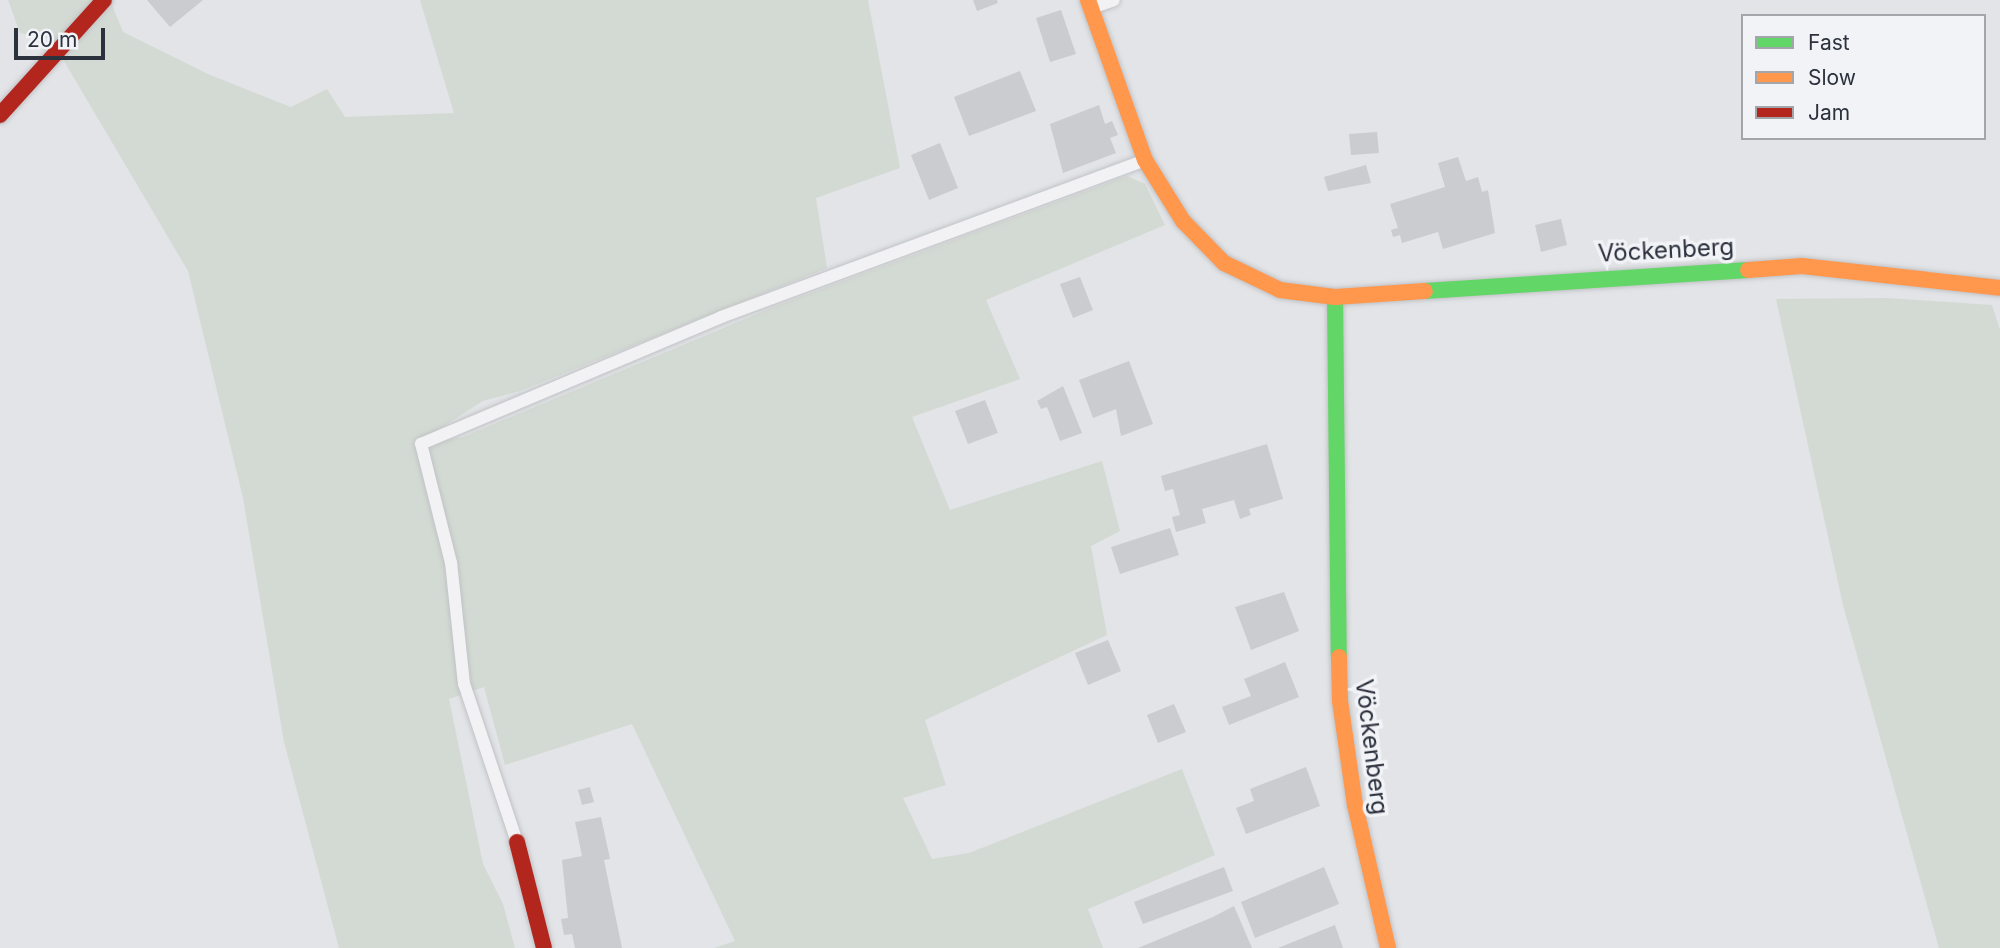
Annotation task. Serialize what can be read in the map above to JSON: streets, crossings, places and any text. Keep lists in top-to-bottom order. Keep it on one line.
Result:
{"streets":{"street":["Vöckenberg"]},"legend":["Fast","Slow","Jam"],"scale_bar":"20 m"}
